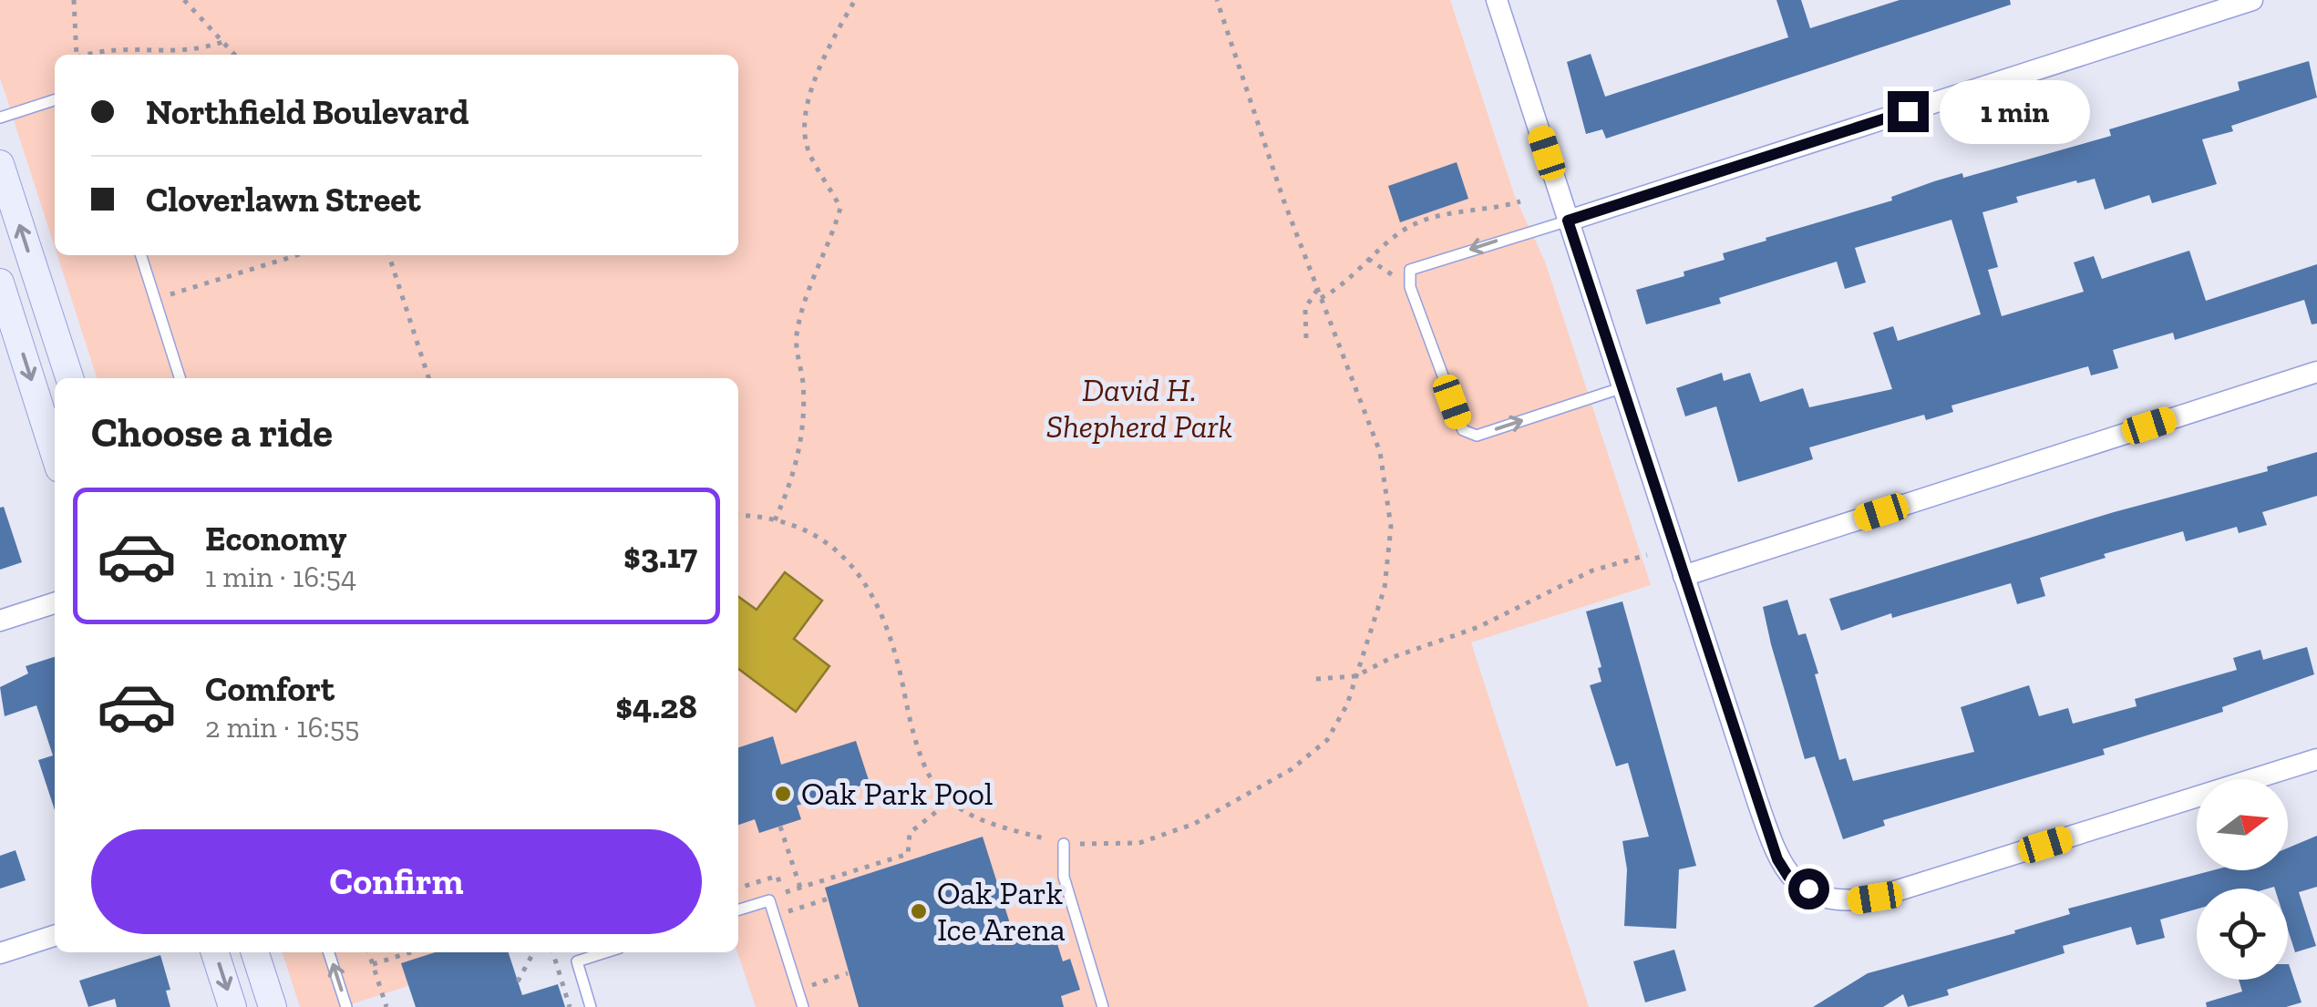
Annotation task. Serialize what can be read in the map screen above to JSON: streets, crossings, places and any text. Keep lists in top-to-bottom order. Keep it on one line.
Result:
{"parks":["David H. Shepherd Park"],"places":["Oak Park Pool","Oak Park Ice Arena"],"north":"right","page":{"banner":["Northfield Boulevard","Cloverlawn Street"],"bubble":"1 min","heading":"Choose a ride","list":[{"name":"Economy","note":"1 min · 16:54","value":"$3.17"},{"name":"Comfort","note":"2 min · 16:55","value":"$4.28"}],"buttons":"Confirm"}}
